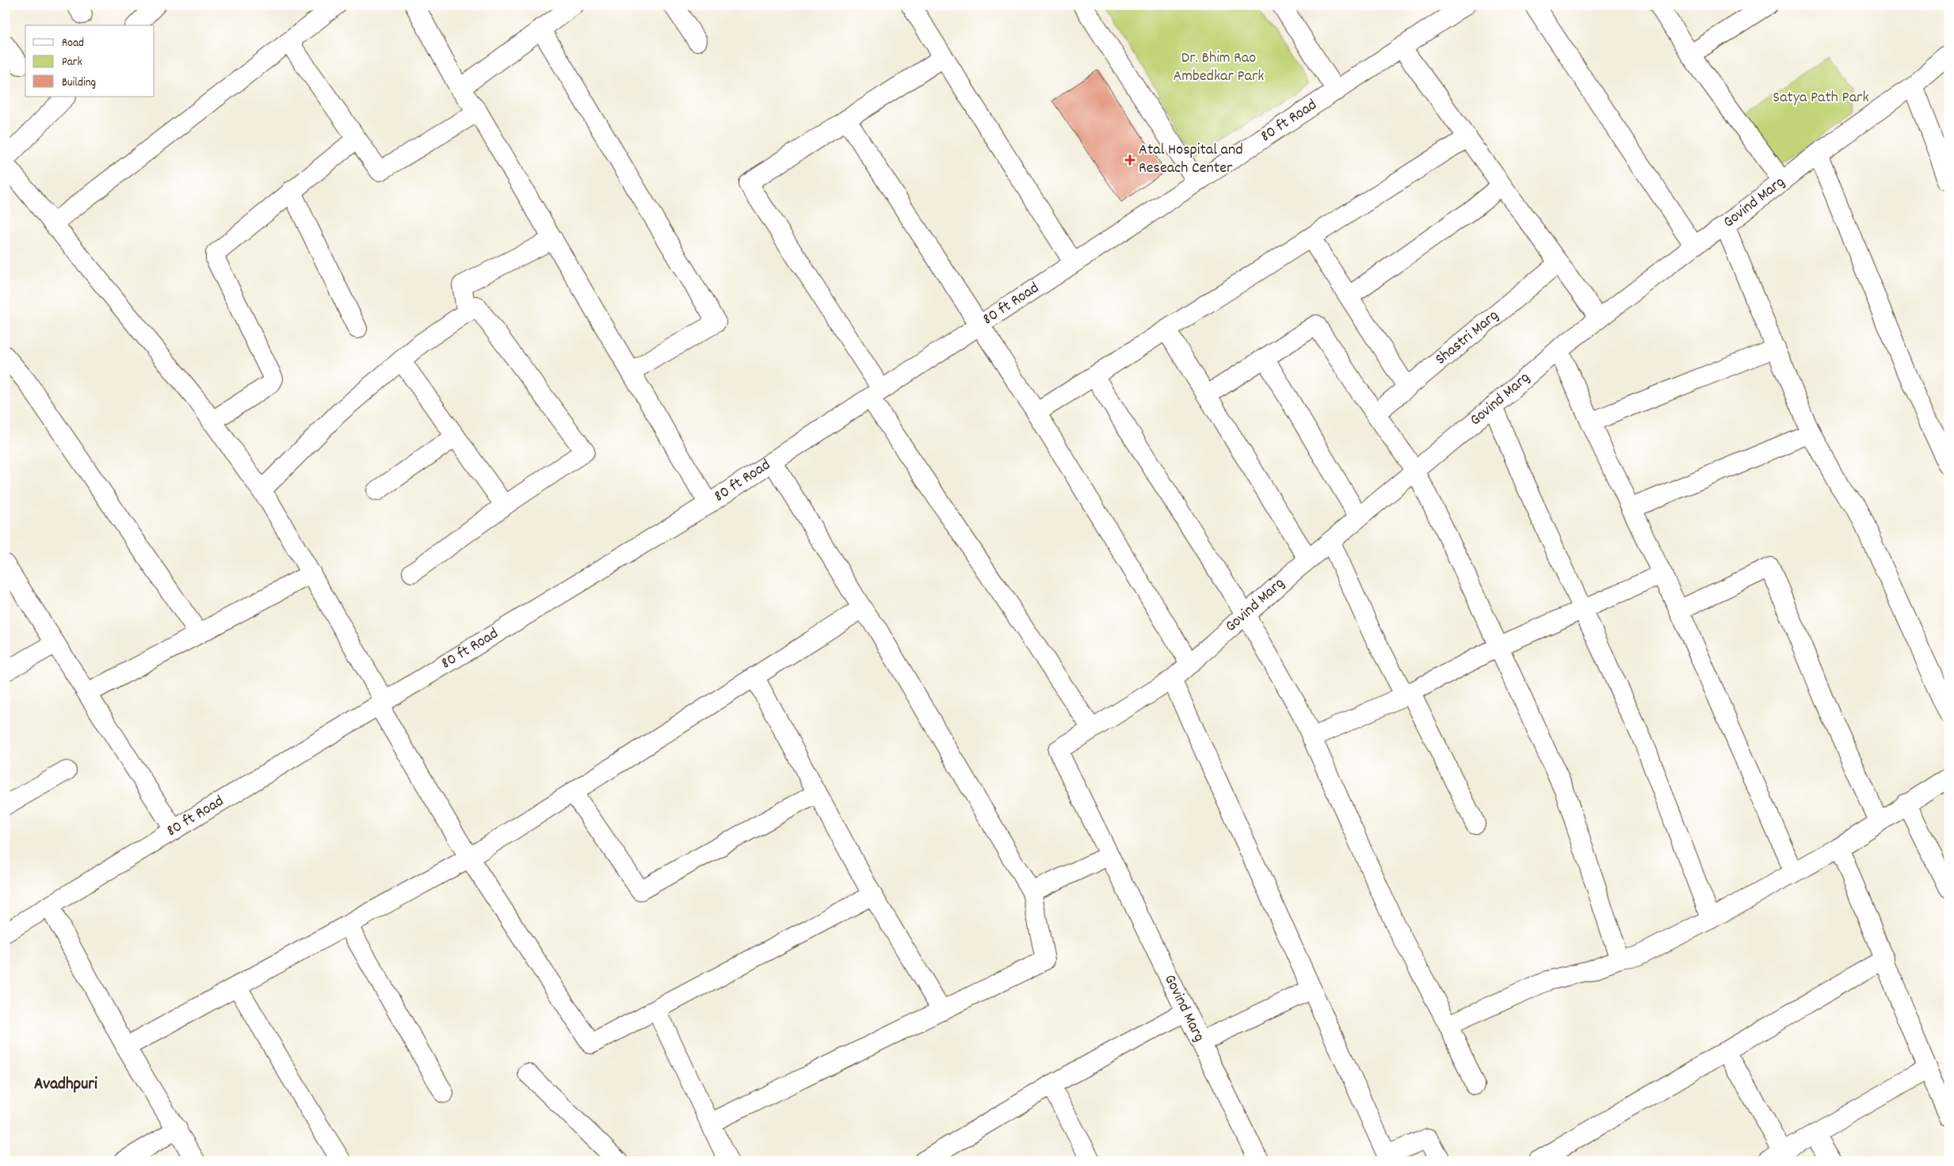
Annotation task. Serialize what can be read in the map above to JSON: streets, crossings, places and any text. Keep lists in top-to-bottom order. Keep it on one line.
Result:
{"streets":{"street":["80 ft Road","Govind Marg","Shastri Marg"]},"districts":["Avadhpuri"],"parks":["Dr. Bhim Rao Ambedkar Park","Satya Path Park"],"places":{"health":["Atal Hospital and Reseach Center"]},"legend":["Road","Park","Building"]}
